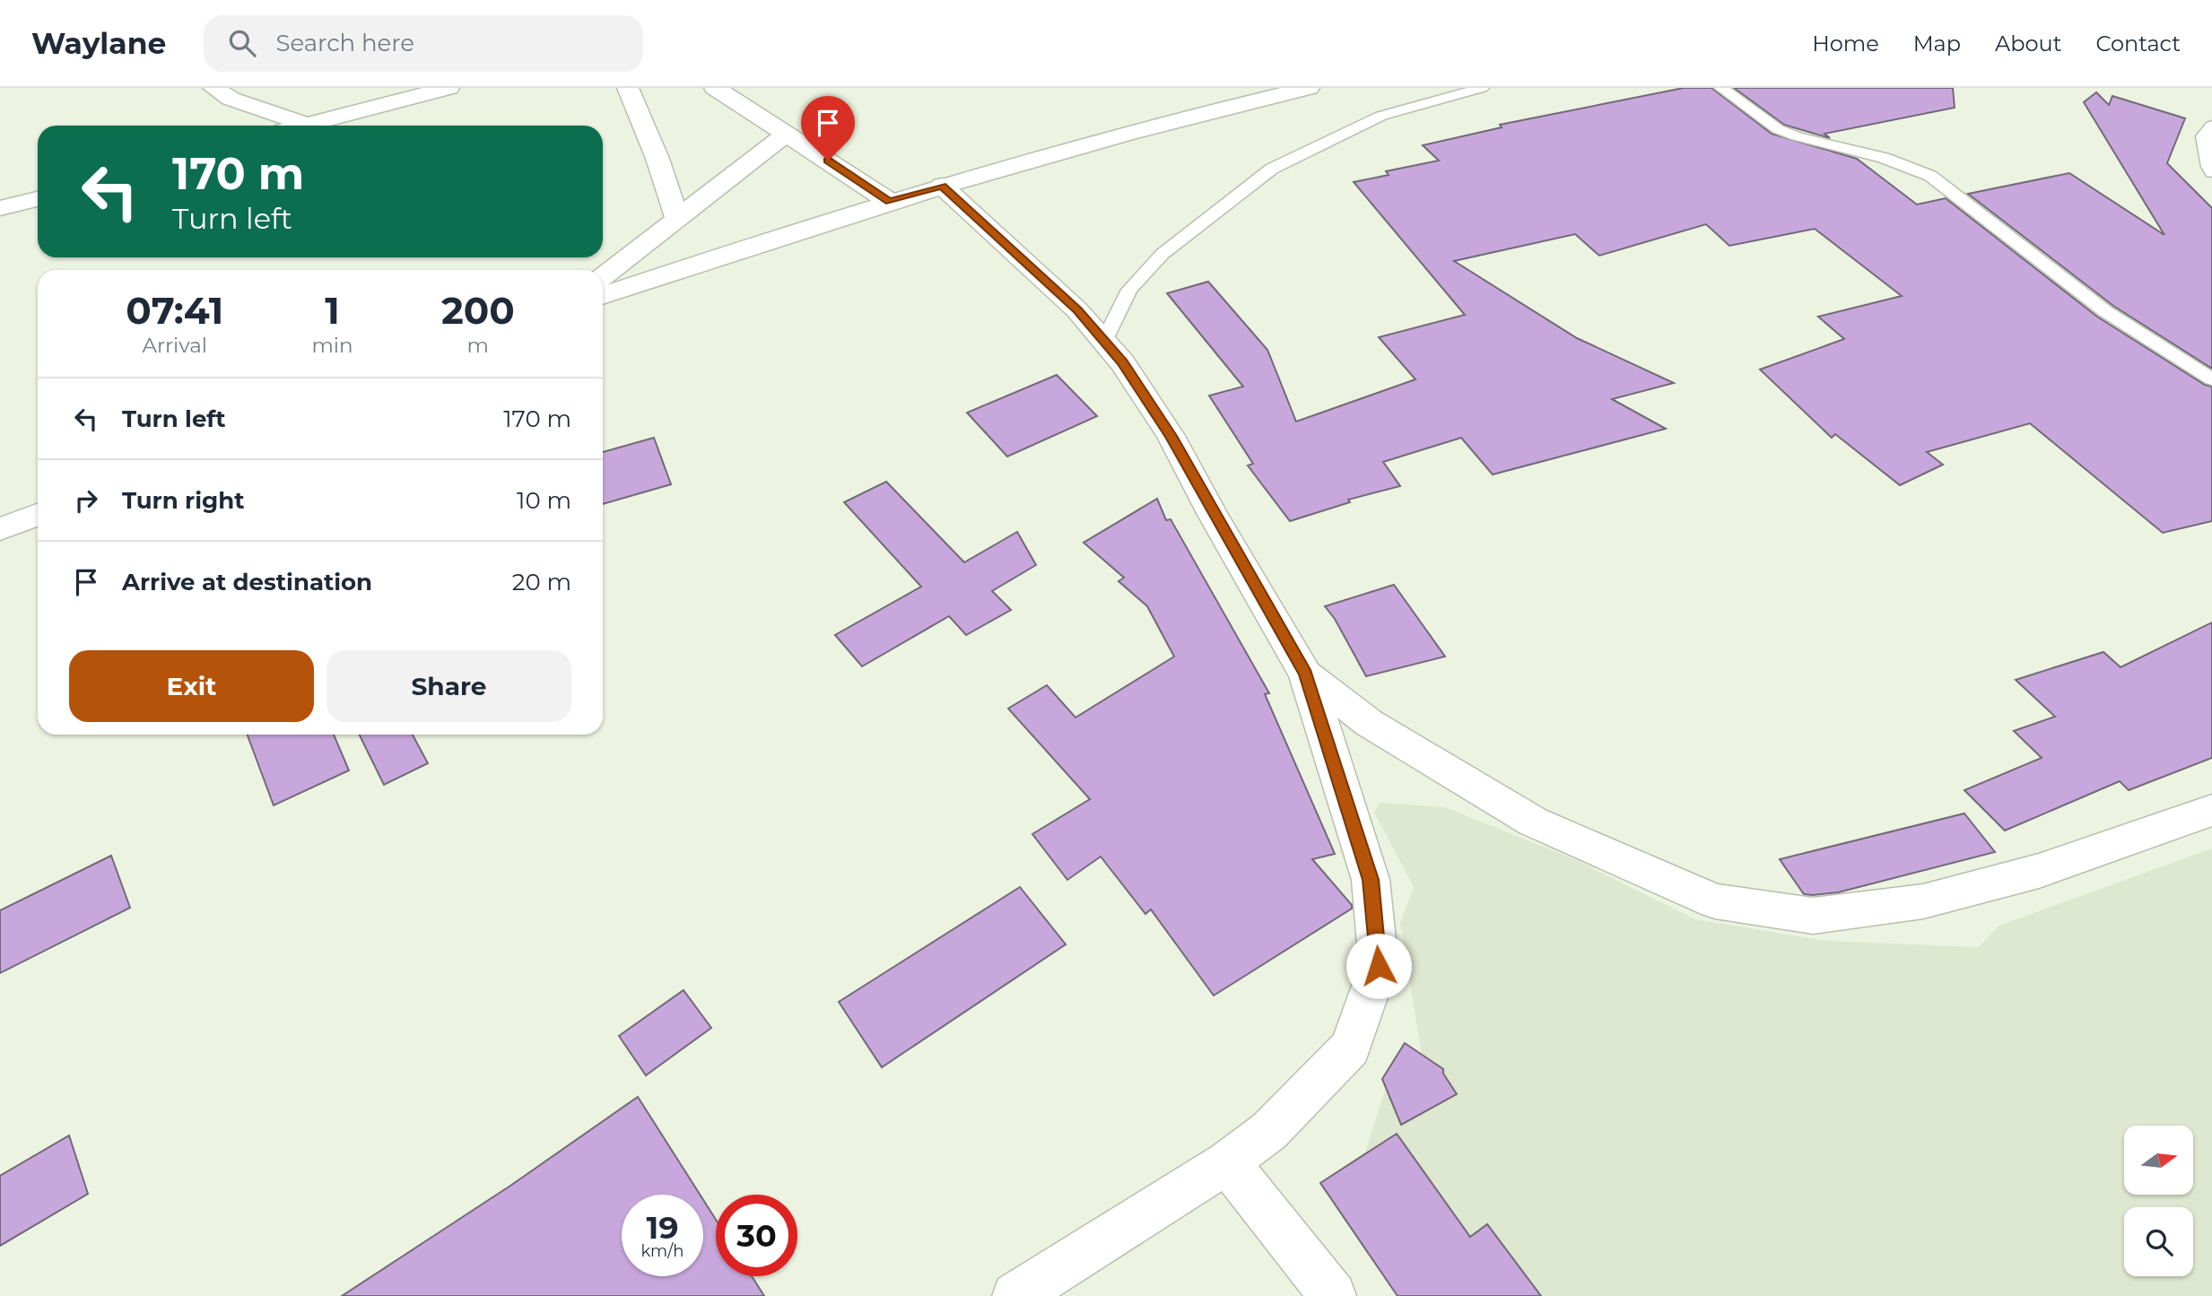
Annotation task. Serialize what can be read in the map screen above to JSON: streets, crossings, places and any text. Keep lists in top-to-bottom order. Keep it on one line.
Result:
{"north":"right","page":{"header":"Waylane","search":"Search here","nav":["Home","Map","About","Contact"],"turn":["170 m","Turn left"],"eta":["07:41","Arrival","1","min","200","m"],"list":[{"name":"Turn left","value":"170 m"},{"name":"Turn right","value":"10 m"},{"name":"Arrive at destination","value":"20 m"}],"buttons":["Exit","Share"],"speed":"19 km/h","limit":"30"}}
